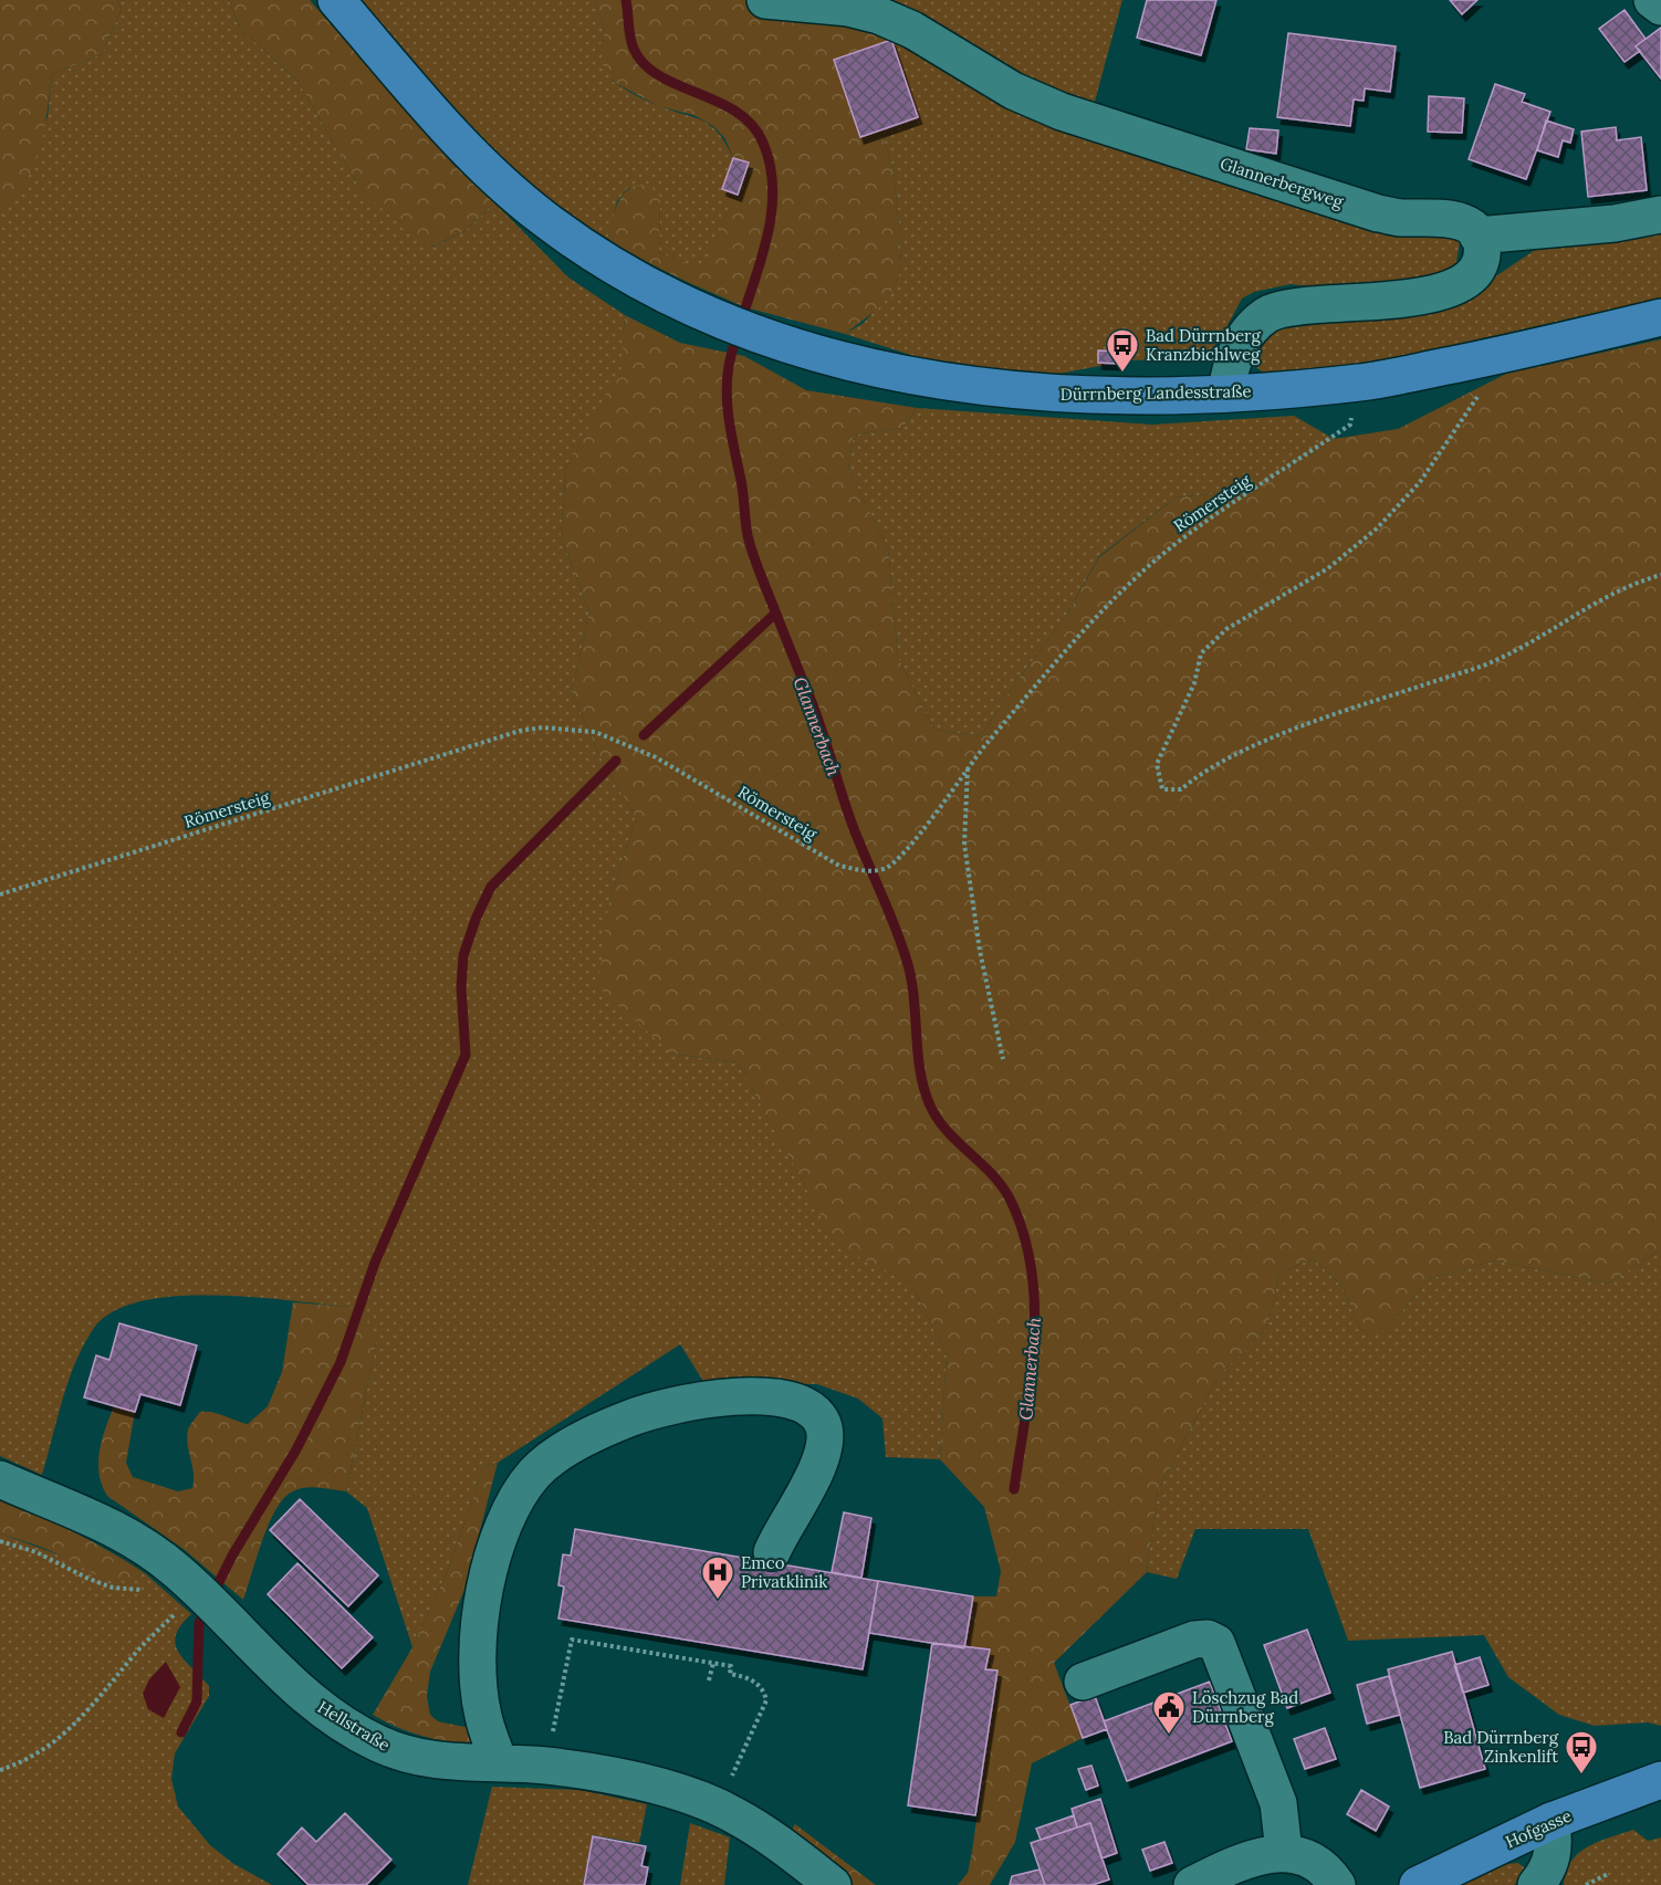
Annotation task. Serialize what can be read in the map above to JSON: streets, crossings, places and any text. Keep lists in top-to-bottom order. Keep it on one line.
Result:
{"streets":{"main road":["Dürrnberg Landesstraße","Hofgasse"],"street":["Glannerbergweg","Hellstraße"],"path":["Römersteig"]},"crossings":[["Dürrnberg Landesstraße","Römersteig"]],"water":["Glannerbach"],"places":{"bus stop":["Bad Dürrnberg Kranzbichlweg","Bad Dürrnberg Zinkenlift"],"hospital":["Emco Privatklinik"],"public building":["Löschzug Bad Dürrnberg"]}}
